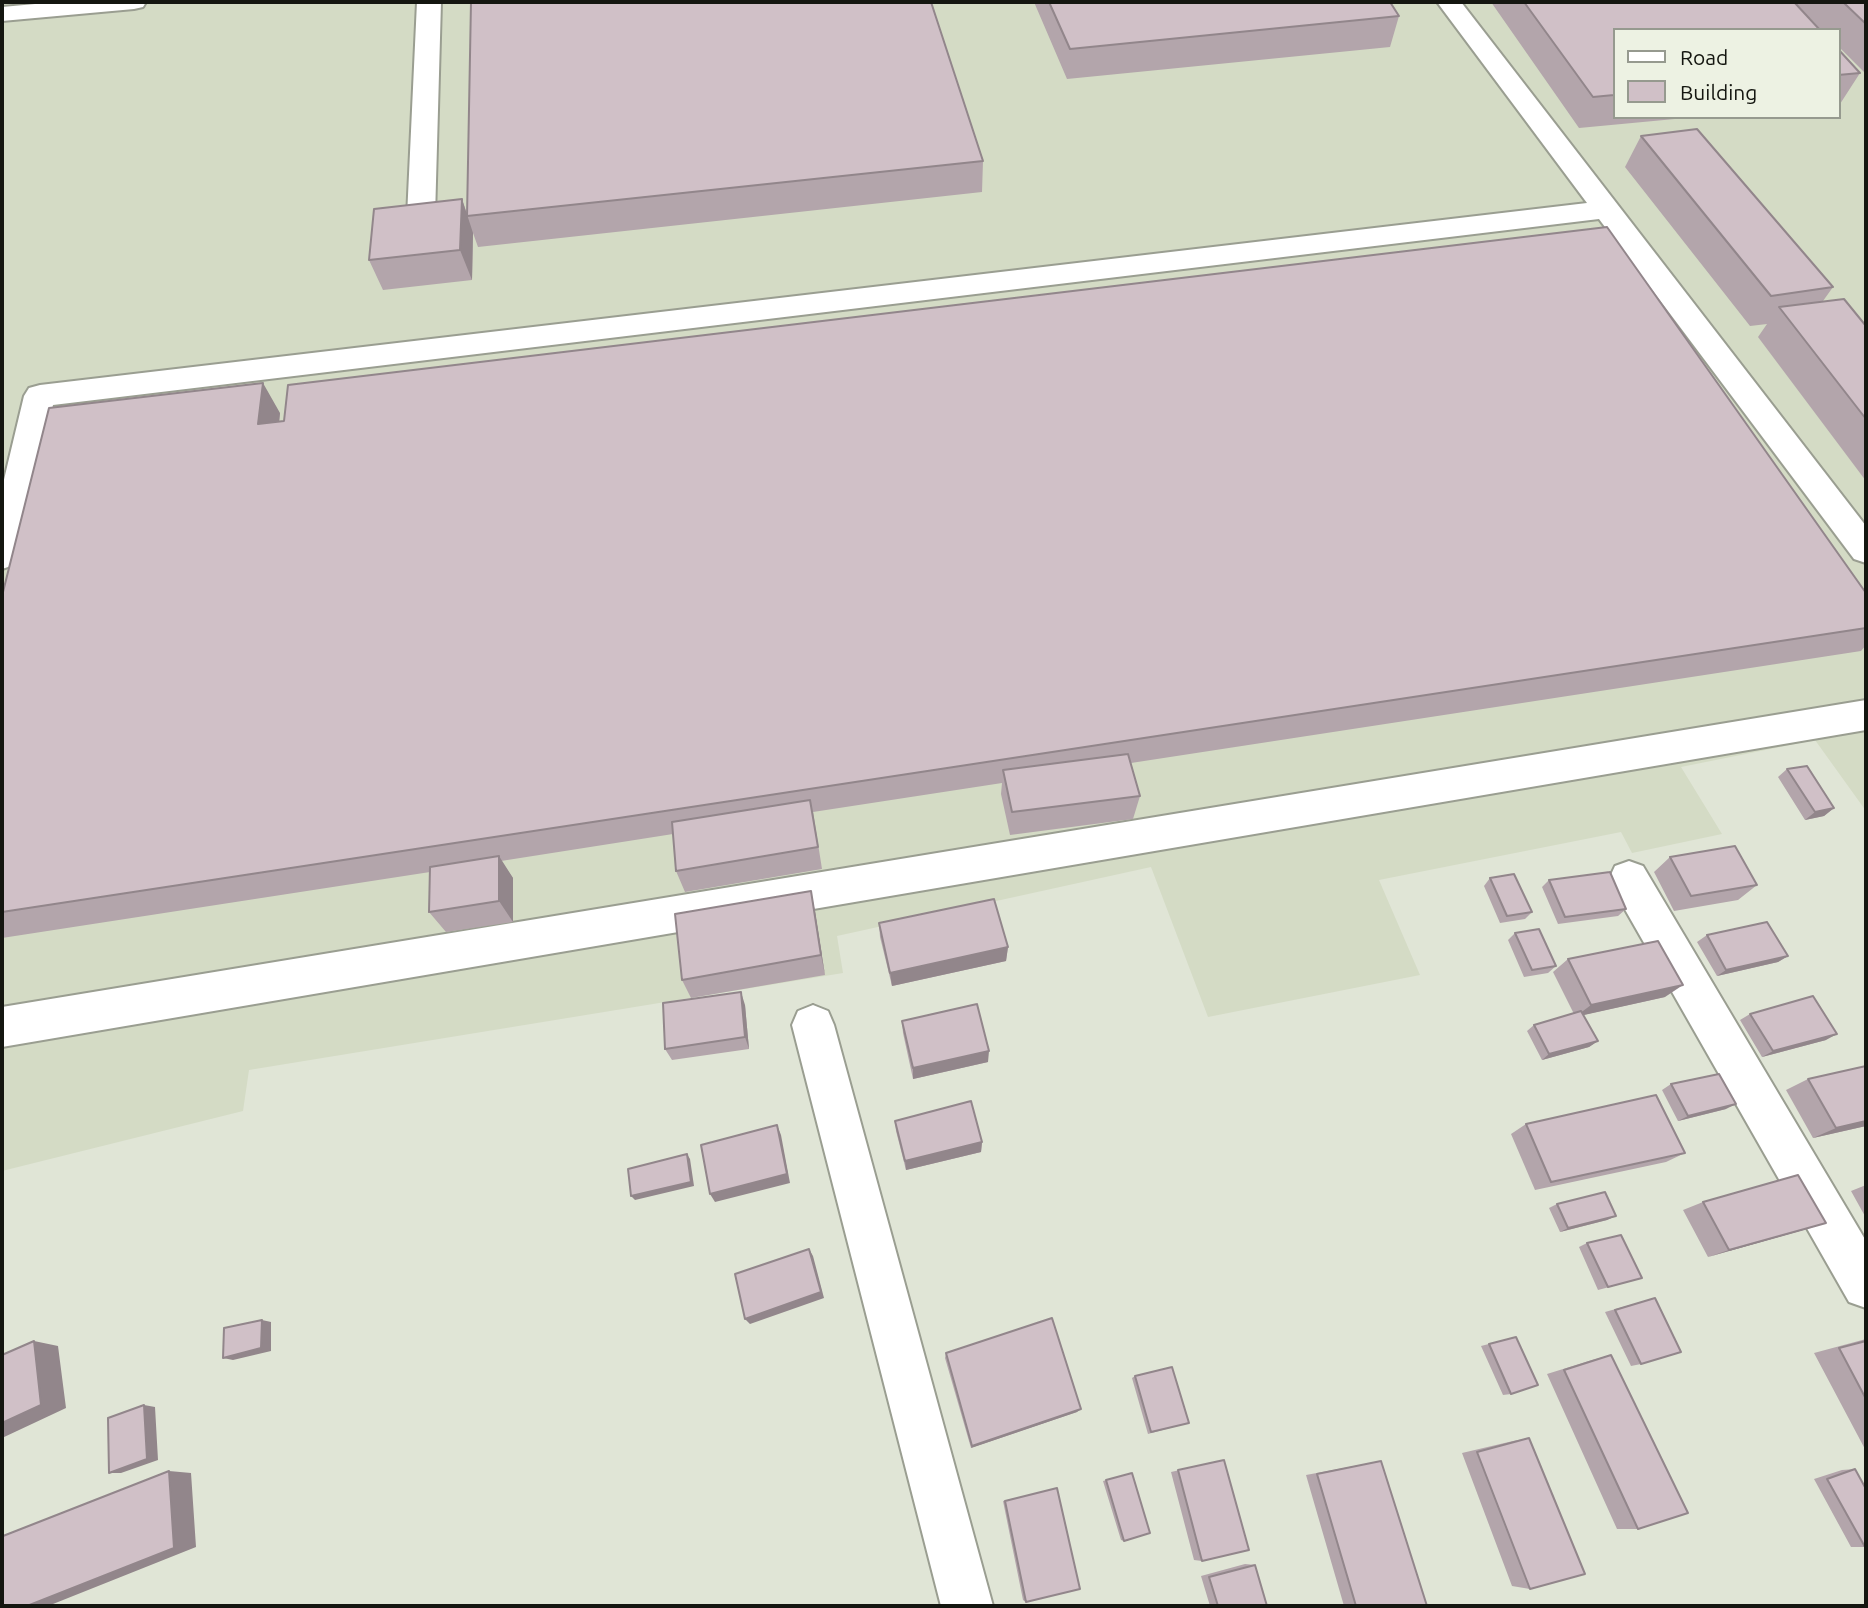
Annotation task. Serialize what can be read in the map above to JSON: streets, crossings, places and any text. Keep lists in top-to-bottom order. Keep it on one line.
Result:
{"legend":["Road","Building"]}
